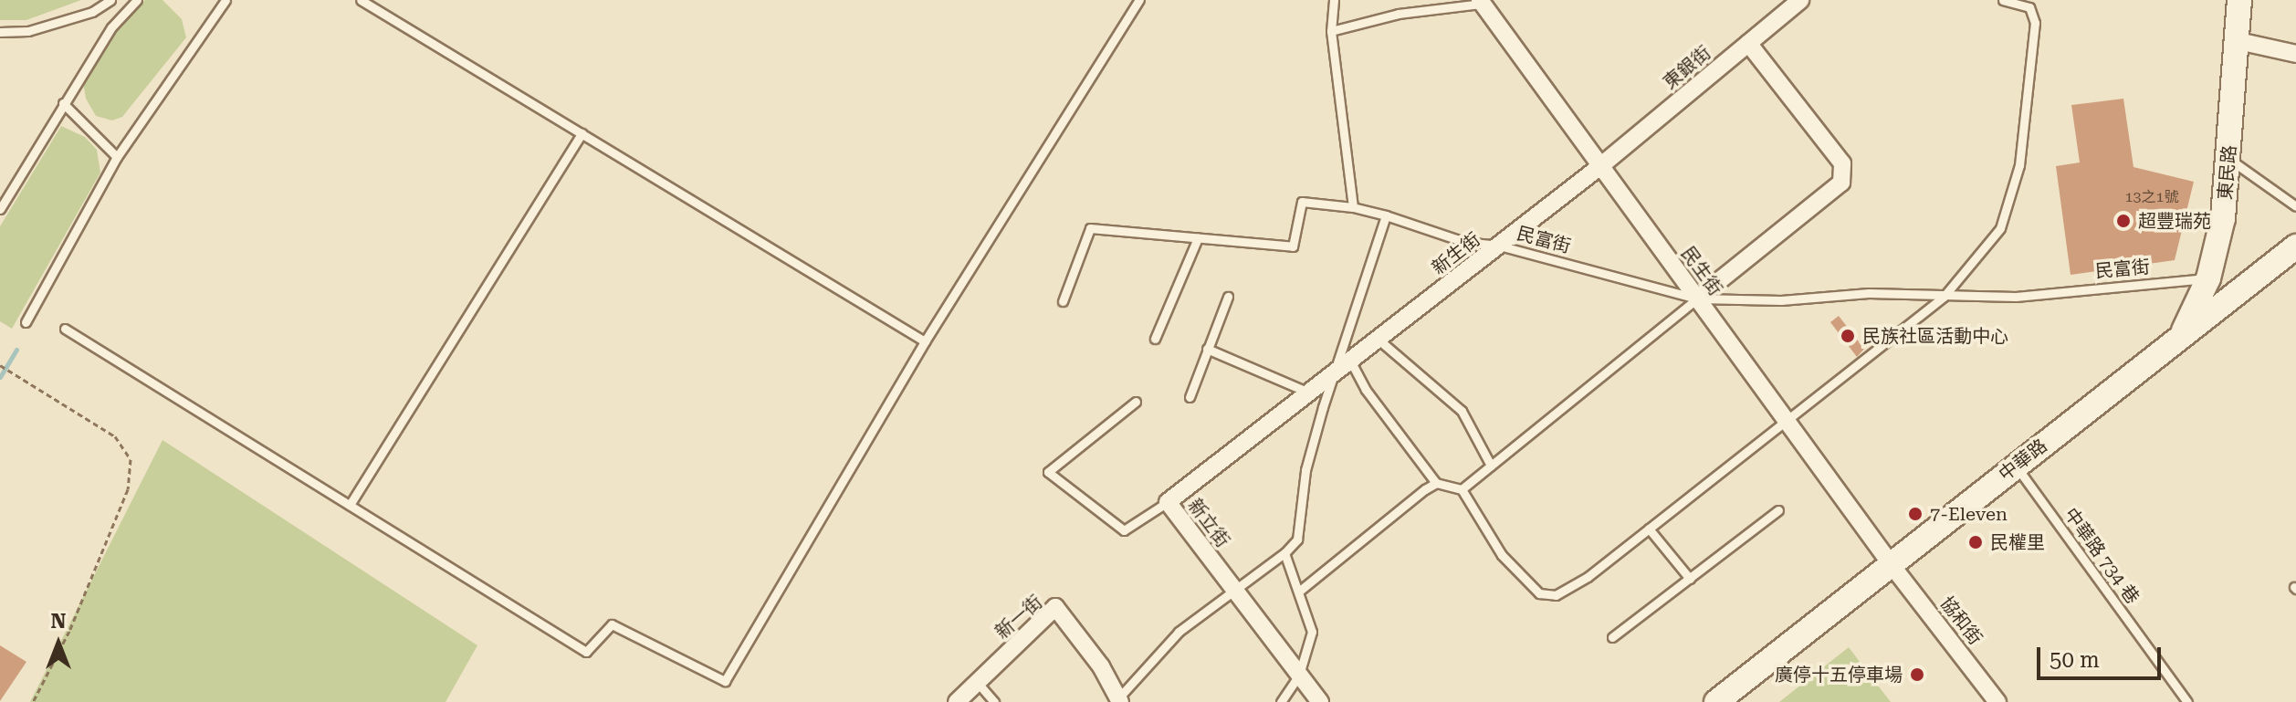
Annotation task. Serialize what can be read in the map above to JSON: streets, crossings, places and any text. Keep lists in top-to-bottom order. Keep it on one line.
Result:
{"streets":{"street":["東銀街","東民路","新生街","民生街","中華路","新立街","新一街","協和街"],"lane":["民富街","中華路 734 巷"]},"crossings":[["東銀街","新生街"],["東銀街","民生街"],["東民路","民富街"],["東民路","中華路"],["民富街","新生街"],["民富街","民生街"],["新生街","民生街"],["新生街","新立街"],["民生街","中華路"],["民生街","協和街"],["中華路","中華路 734 巷"],["中華路","協和街"]],"places":["超豐瑞苑","民族社區活動中心","7-Eleven","民權里","廣停十五停車場"],"house_numbers":["13之1號"],"scale_bar":"50 m","north":"top"}
